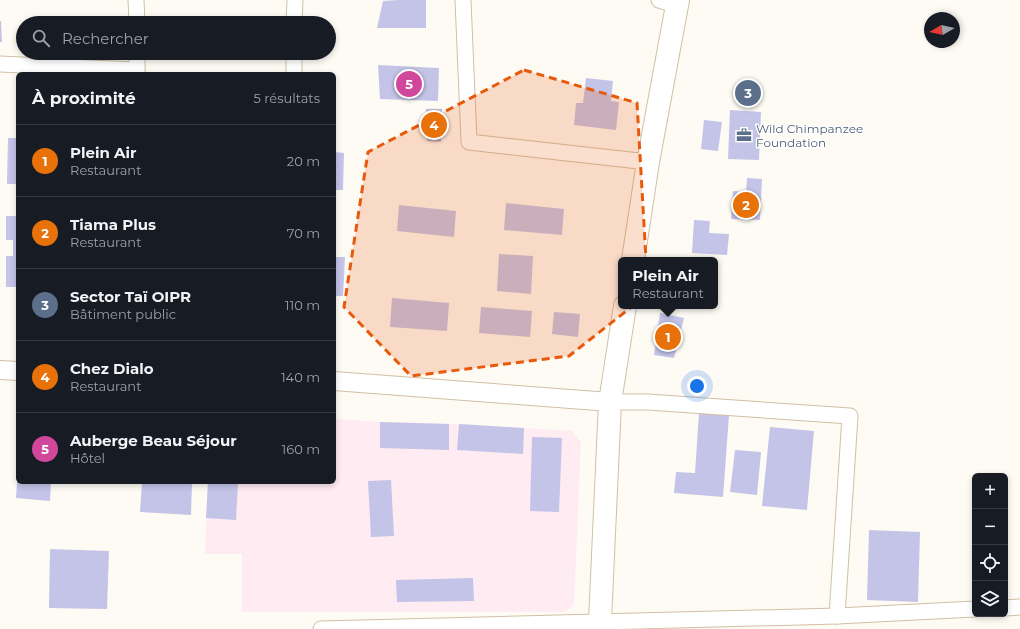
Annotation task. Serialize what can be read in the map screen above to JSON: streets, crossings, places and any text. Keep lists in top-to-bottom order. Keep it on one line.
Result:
{"places":{"office":["Wild Chimpanzee Foundation"]},"north":"left","page":{"search":"Rechercher","pins":["5","3","4","2","1"],"heading":["À proximité","5 résultats"],"list":[{"mark":"1","name":"Plein Air","note":"Restaurant","value":"20 m"},{"mark":"2","name":"Tiama Plus","note":"Restaurant","value":"70 m"},{"mark":"3","name":"Sector Taï OIPR","note":"Bâtiment public","value":"110 m"},{"mark":"4","name":"Chez Dialo","note":"Restaurant","value":"140 m"},{"mark":"5","name":"Auberge Beau Séjour","note":"Hôtel","value":"160 m"}],"popup":["Plein Air","Restaurant"],"map_buttons":["+","−"]}}
